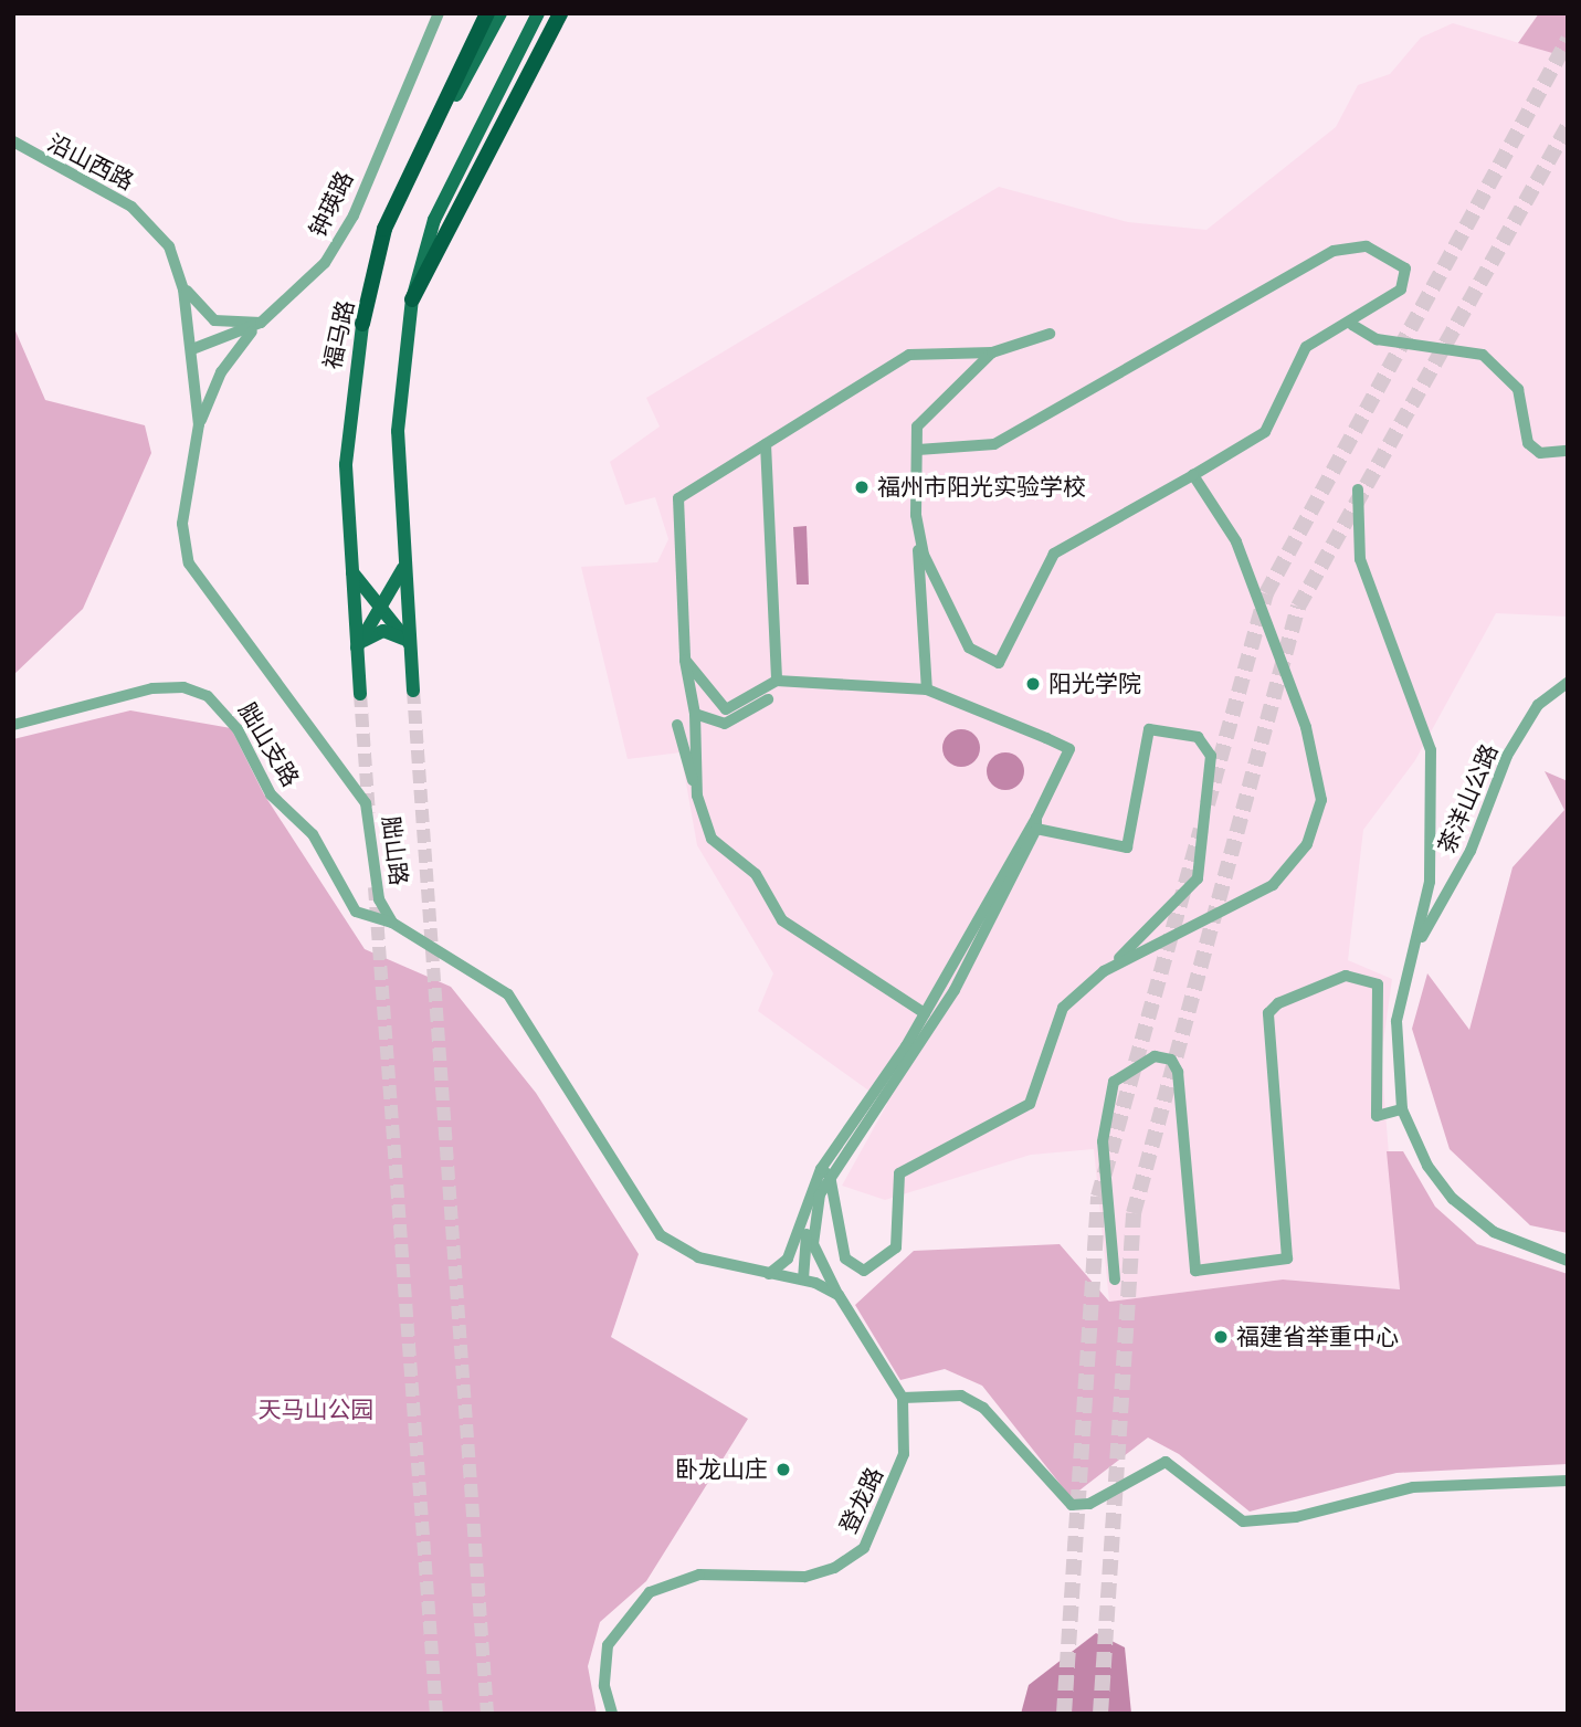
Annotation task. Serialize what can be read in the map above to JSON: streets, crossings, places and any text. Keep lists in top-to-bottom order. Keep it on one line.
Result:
{"streets":{"main road":["福马路"],"street":["沿山西路","钟瑛路","胐山支路","茶洋山公路","胐山路","登龙路"]},"crossings":[["沿山西路","钟瑛路"],["沿山西路","胐山路"],["钟瑛路","胐山路"],["胐山支路","胐山路"]],"parks":["天马山公园"],"places":["福州市阳光实验学校","阳光学院","福建省举重中心","卧龙山庄"]}
